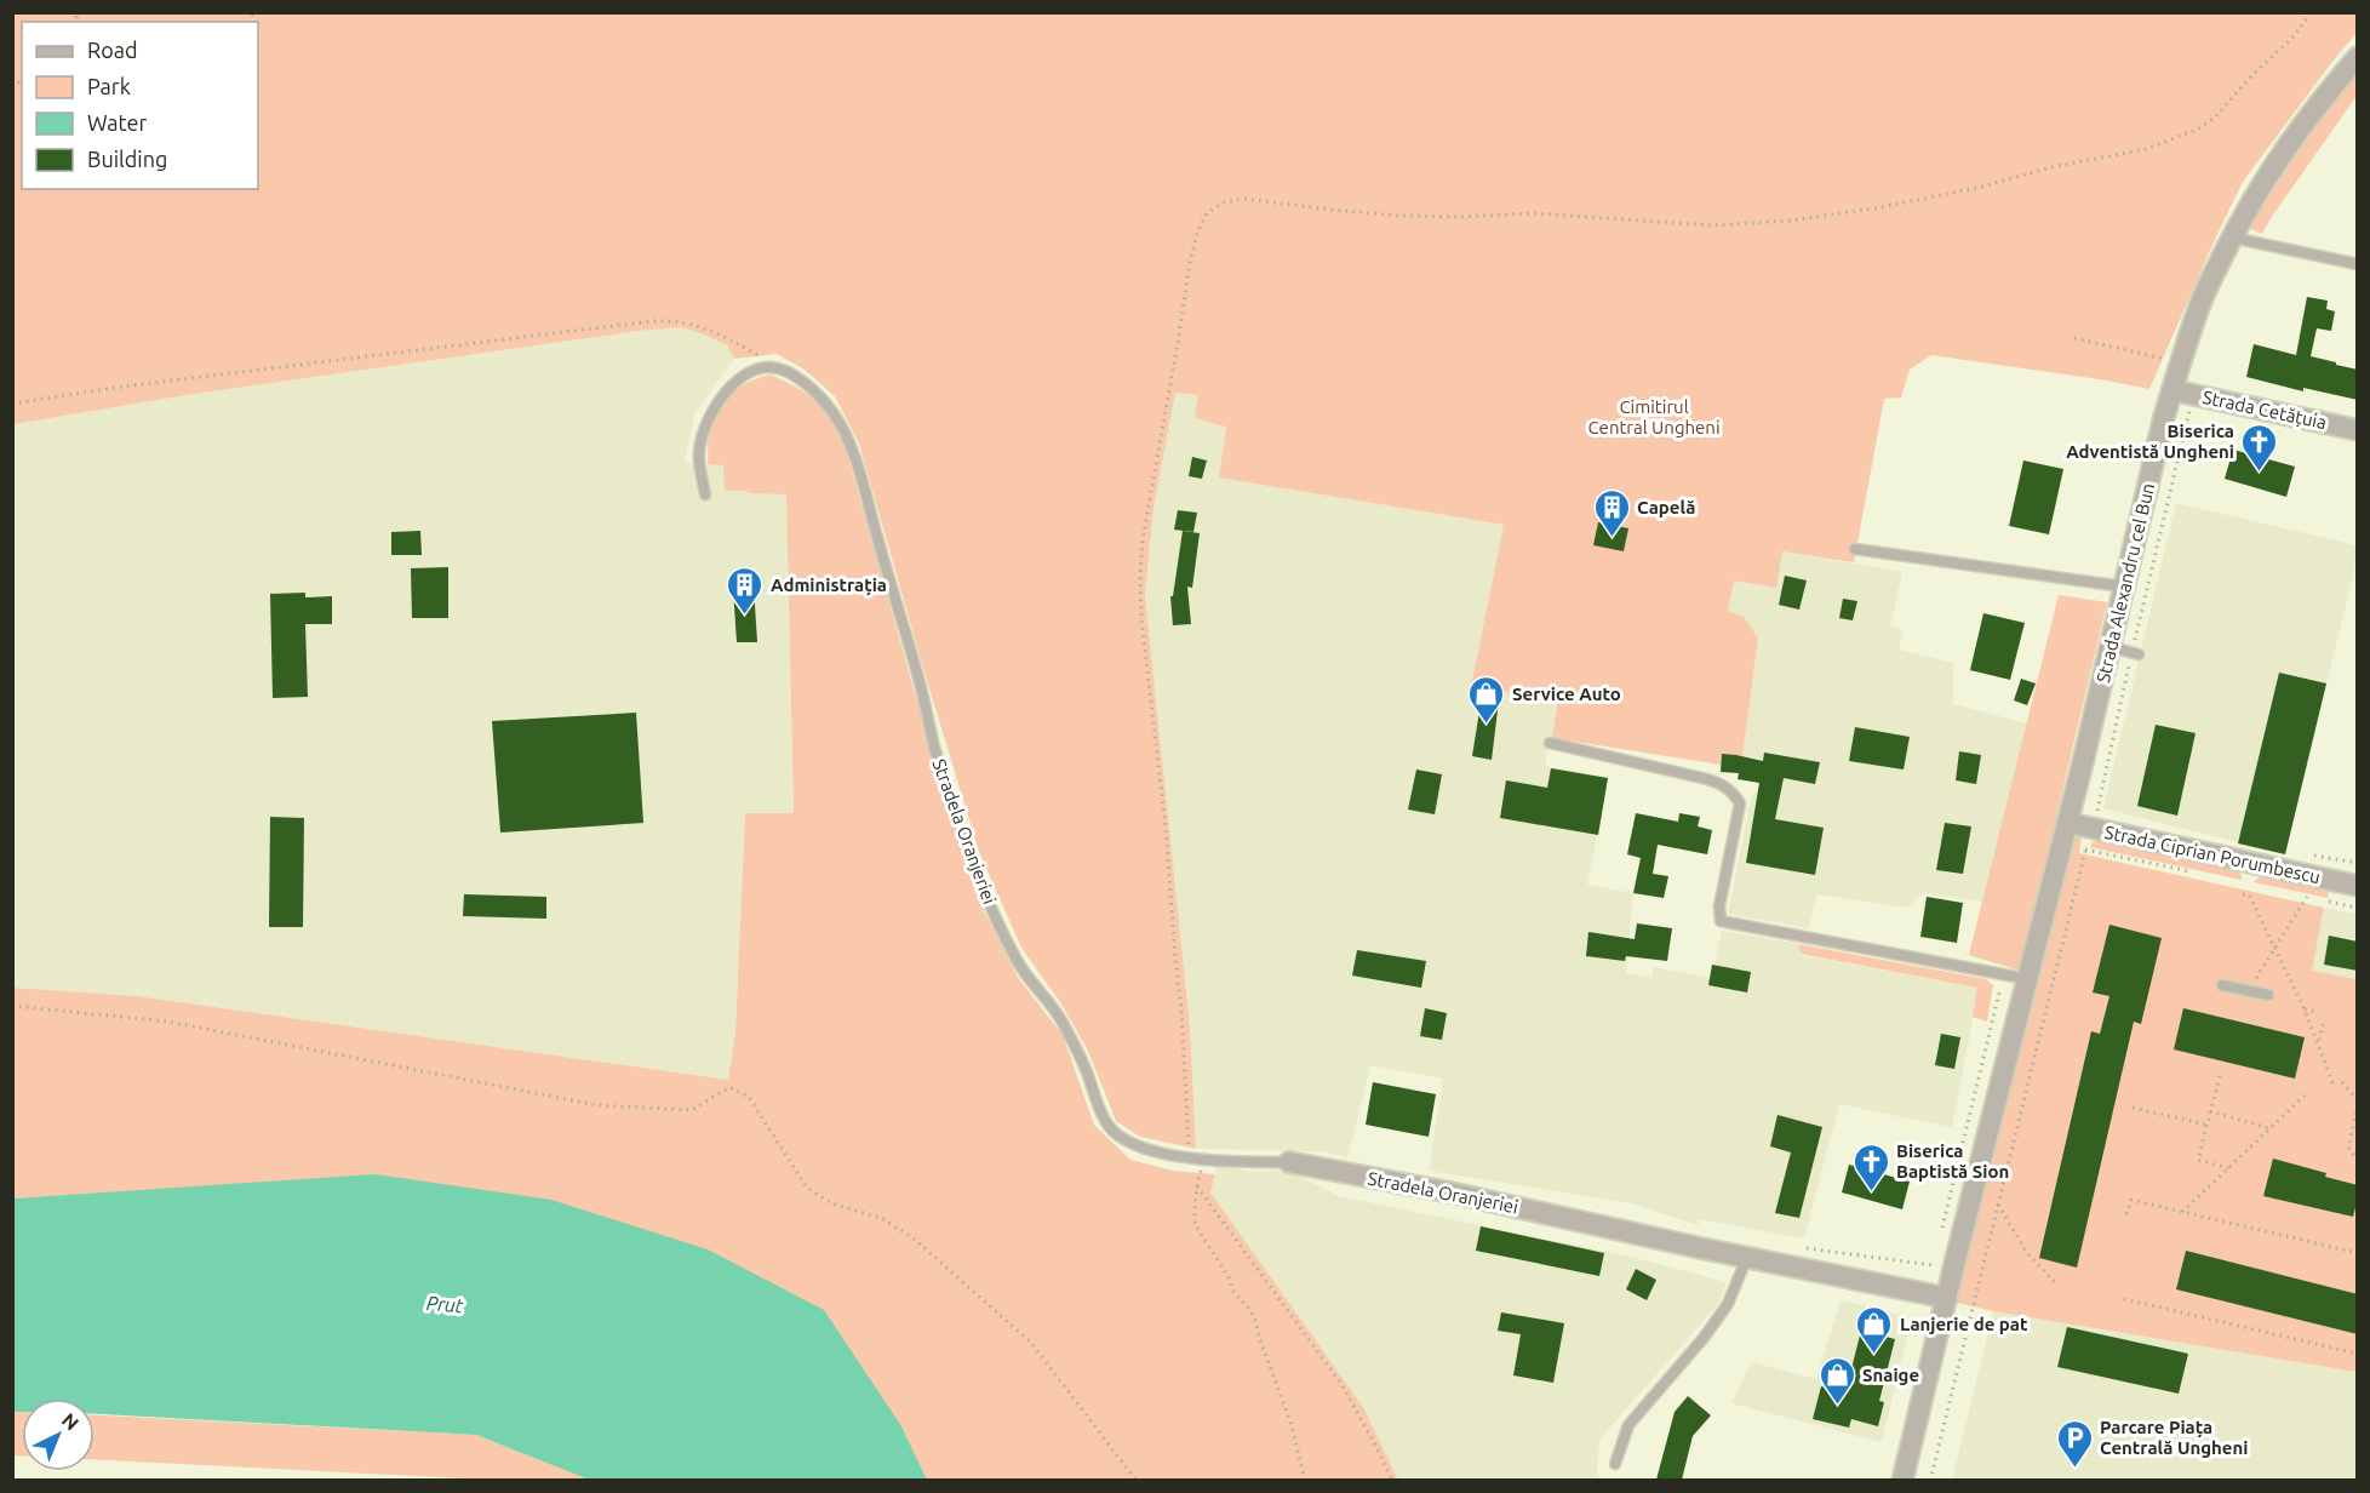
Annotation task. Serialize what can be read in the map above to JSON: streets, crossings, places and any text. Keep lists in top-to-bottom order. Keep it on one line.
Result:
{"streets":{"street":["Strada Cetățuia","Strada Alexandru cel Bun","Stradela Oranjeriei","Strada Ciprian Porumbescu"]},"crossings":[["Strada Cetățuia","Strada Alexandru cel Bun"],["Strada Alexandru cel Bun","Stradela Oranjeriei"],["Strada Alexandru cel Bun","Strada Ciprian Porumbescu"]],"water":["Prut"],"parks":["Cimitirul Central Ungheni"],"places":{"church":["Biserica Adventistă Ungheni","Biserica Baptistă Sion"],"building":["Capelă","Administrația"],"shop":["Service Auto","Lanjerie de pat","Snaige"],"parking":["Parcare Piața Centrală Ungheni"]},"legend":["Road","Park","Water","Building"],"north":"top right"}
